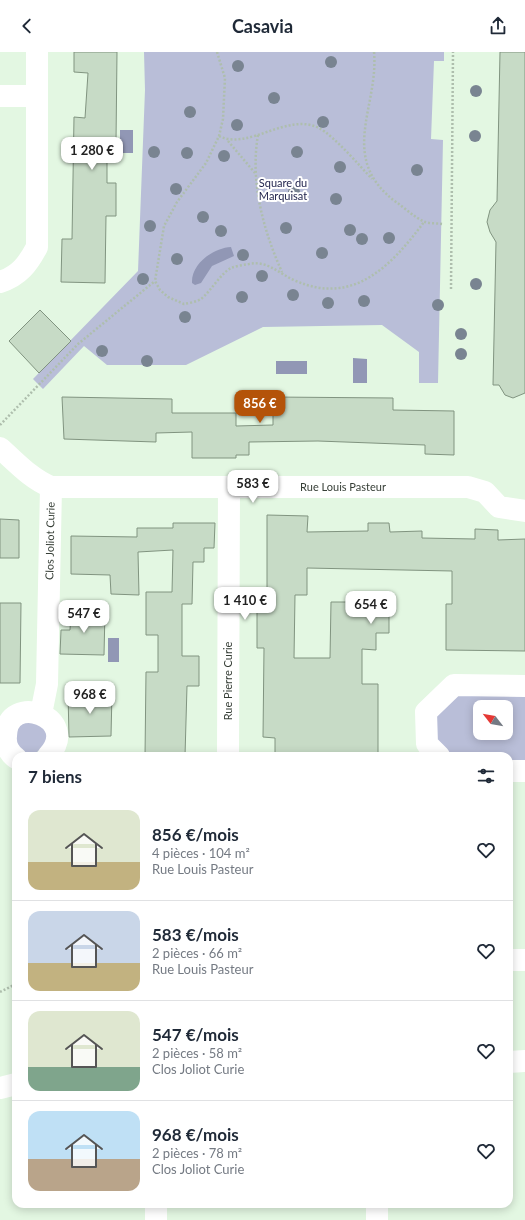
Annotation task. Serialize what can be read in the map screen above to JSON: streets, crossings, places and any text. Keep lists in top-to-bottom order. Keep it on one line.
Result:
{"streets":{"street":["Rue Louis Pasteur","Clos Joliot Curie","Rue Pierre Curie"]},"crossings":[["Rue Louis Pasteur","Clos Joliot Curie"],["Rue Louis Pasteur","Rue Pierre Curie"]],"parks":["Square du Marquisat"],"north":"top left","page":{"header":"Casavia","price":["1 280 €","856 €","583 €","1 410 €","654 €","547 €","968 €"],"heading":"7 biens","list":[{"name":"856 €/mois","note":"4 pièces · 104 m² · Rue Louis Pasteur"},{"name":"583 €/mois","note":"2 pièces · 66 m² · Rue Louis Pasteur"},{"name":"547 €/mois","note":"2 pièces · 58 m² · Clos Joliot Curie"},{"name":"968 €/mois","note":"2 pièces · 78 m² · Clos Joliot Curie"}]}}
